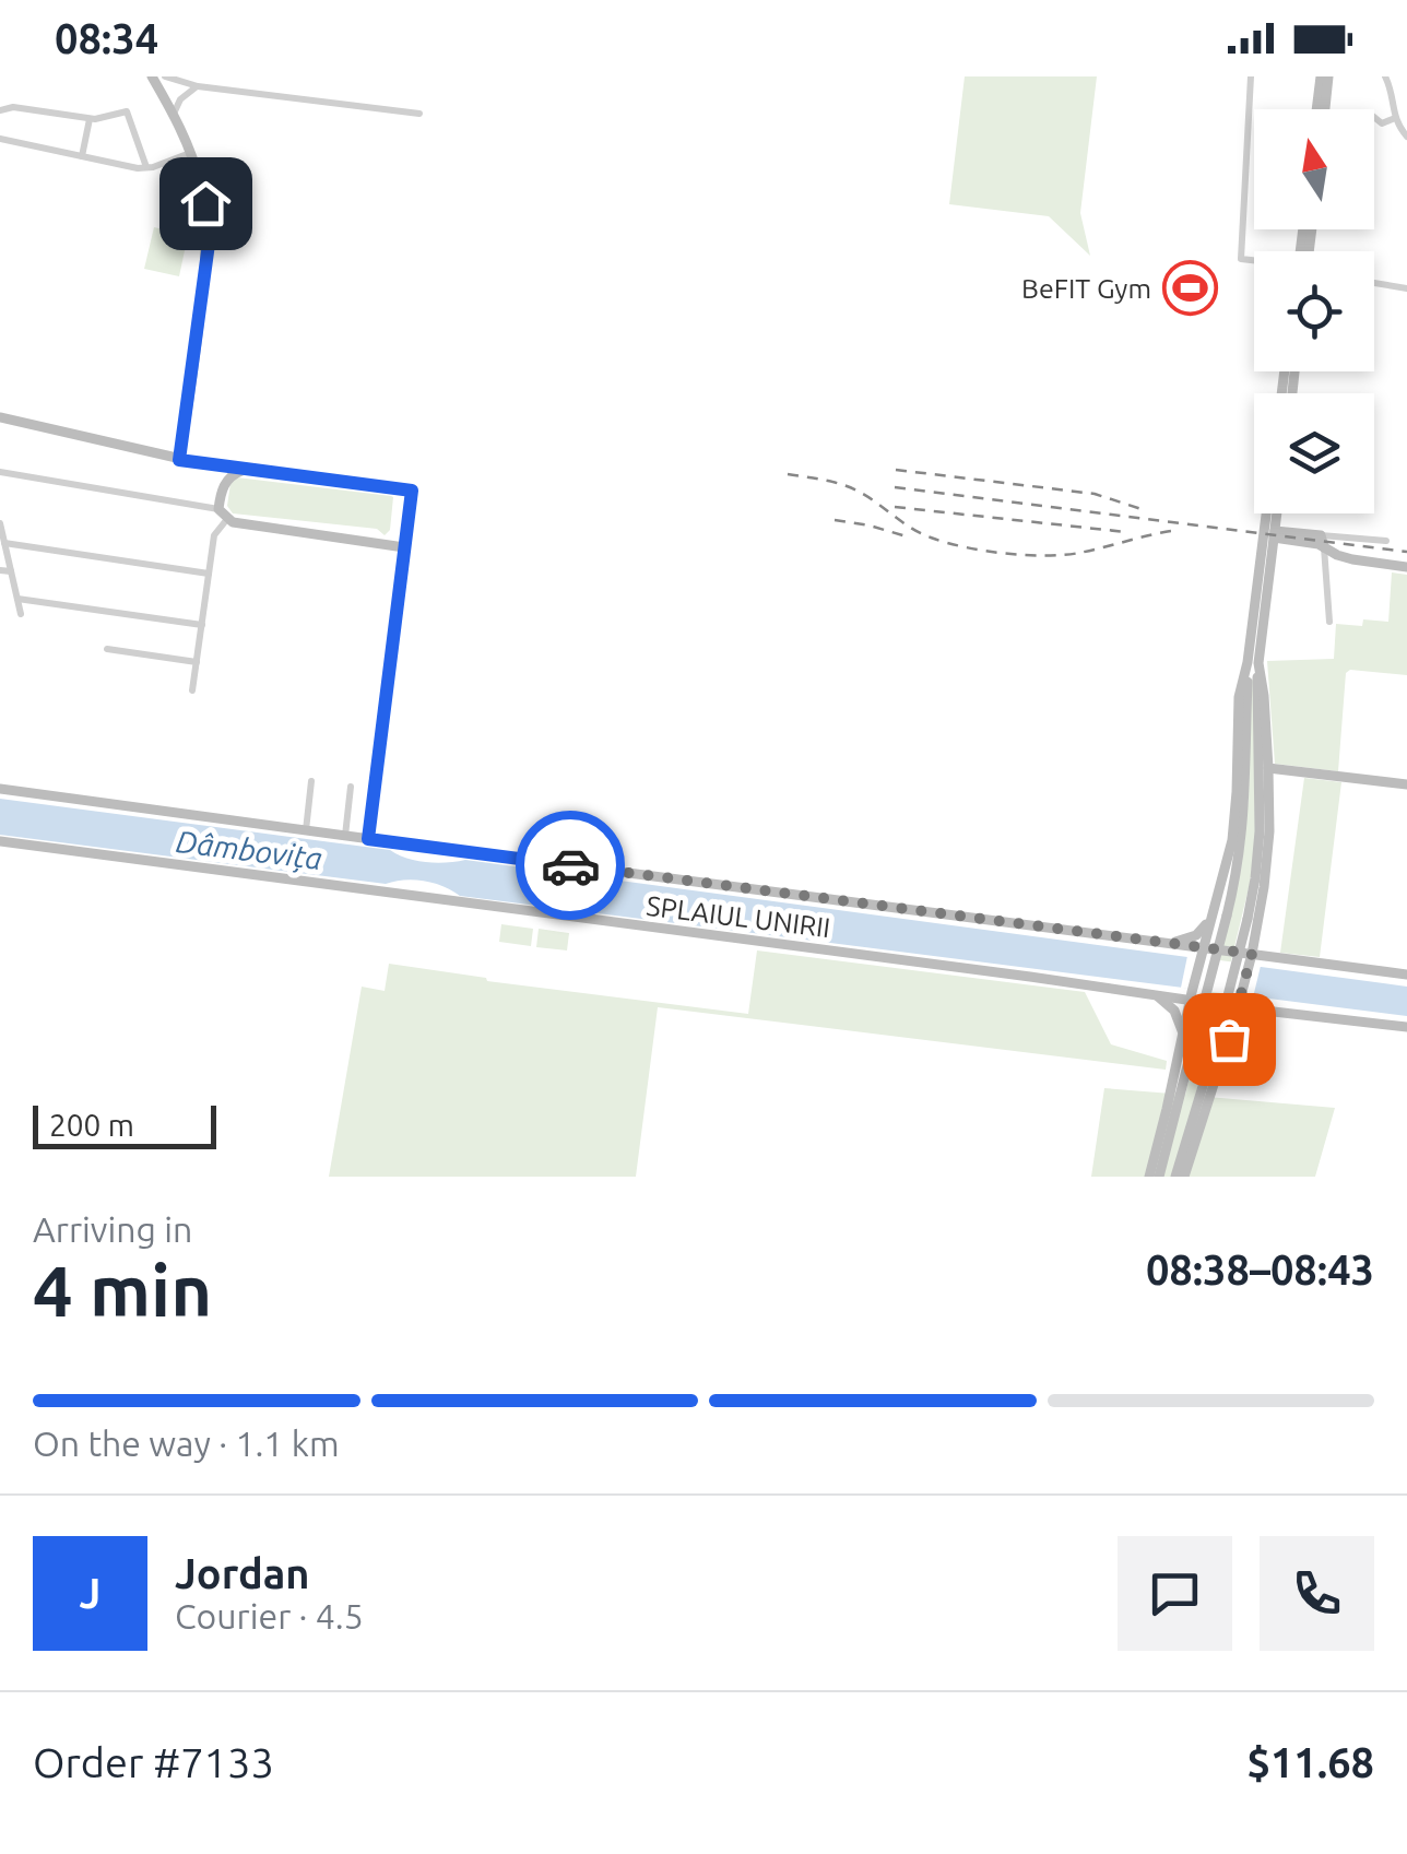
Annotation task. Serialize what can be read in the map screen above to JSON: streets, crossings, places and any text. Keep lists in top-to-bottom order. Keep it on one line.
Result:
{"streets":{"main road":["SPLAIUL UNIRII"]},"water":["Dâmbovița"],"places":{"sports":["BeFIT Gym"]},"scale_bar":"200 m","north":"top","page":{"status":"08:34","scale":"200 m","heading":["4 min","Arriving in","08:38–08:43"],"panel":["Jordan","Courier · 4.5","Order #7133","$11.68"],"bar":"On the way · 1.1 km","round":"J"}}
